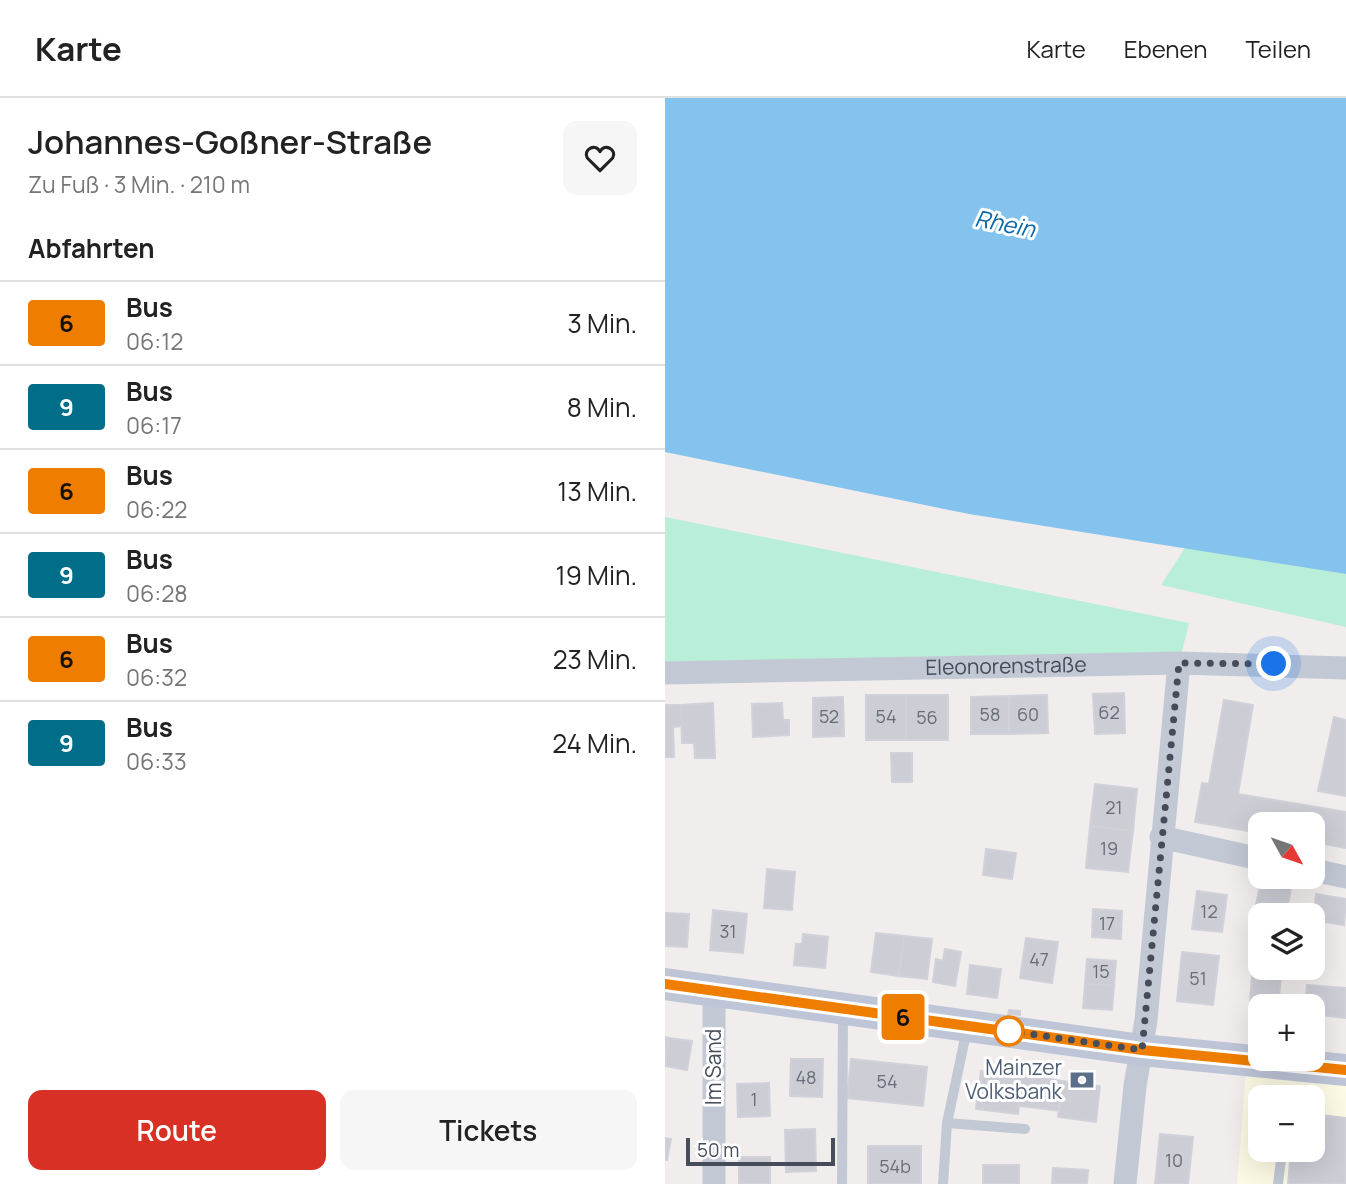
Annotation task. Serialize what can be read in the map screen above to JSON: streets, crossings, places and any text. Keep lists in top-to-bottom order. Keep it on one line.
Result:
{"streets":{"street":["Eleonorenstraße","Im Sand"]},"water":["Rhein"],"places":{"bank":["Mainzer Volksbank"]},"lines":["bus line 6"],"house_numbers":["62","58","60","52","54","56","21","19","12","17","31","47","15","51","48","54","1","10","54b"],"scale_bar":"50 m","north":"bottom right","page":{"header":"Karte","nav":["Karte","Ebenen","Teilen"],"heading":[["Johannes-Goßner-Straße","Zu Fuß · 3 Min. · 210 m"],"Abfahrten"],"on_map":"6","list":[{"mark":"6","name":"Bus","note":"06:12","value":"3 Min."},{"mark":"9","name":"Bus","note":"06:17","value":"8 Min."},{"mark":"6","name":"Bus","note":"06:22","value":"13 Min."},{"mark":"9","name":"Bus","note":"06:28","value":"19 Min."},{"mark":"6","name":"Bus","note":"06:32","value":"23 Min."},{"mark":"9","name":"Bus","note":"06:33","value":"24 Min."}],"map_buttons":["+","−"],"buttons":["Route","Tickets"],"scale":"50 m"}}
